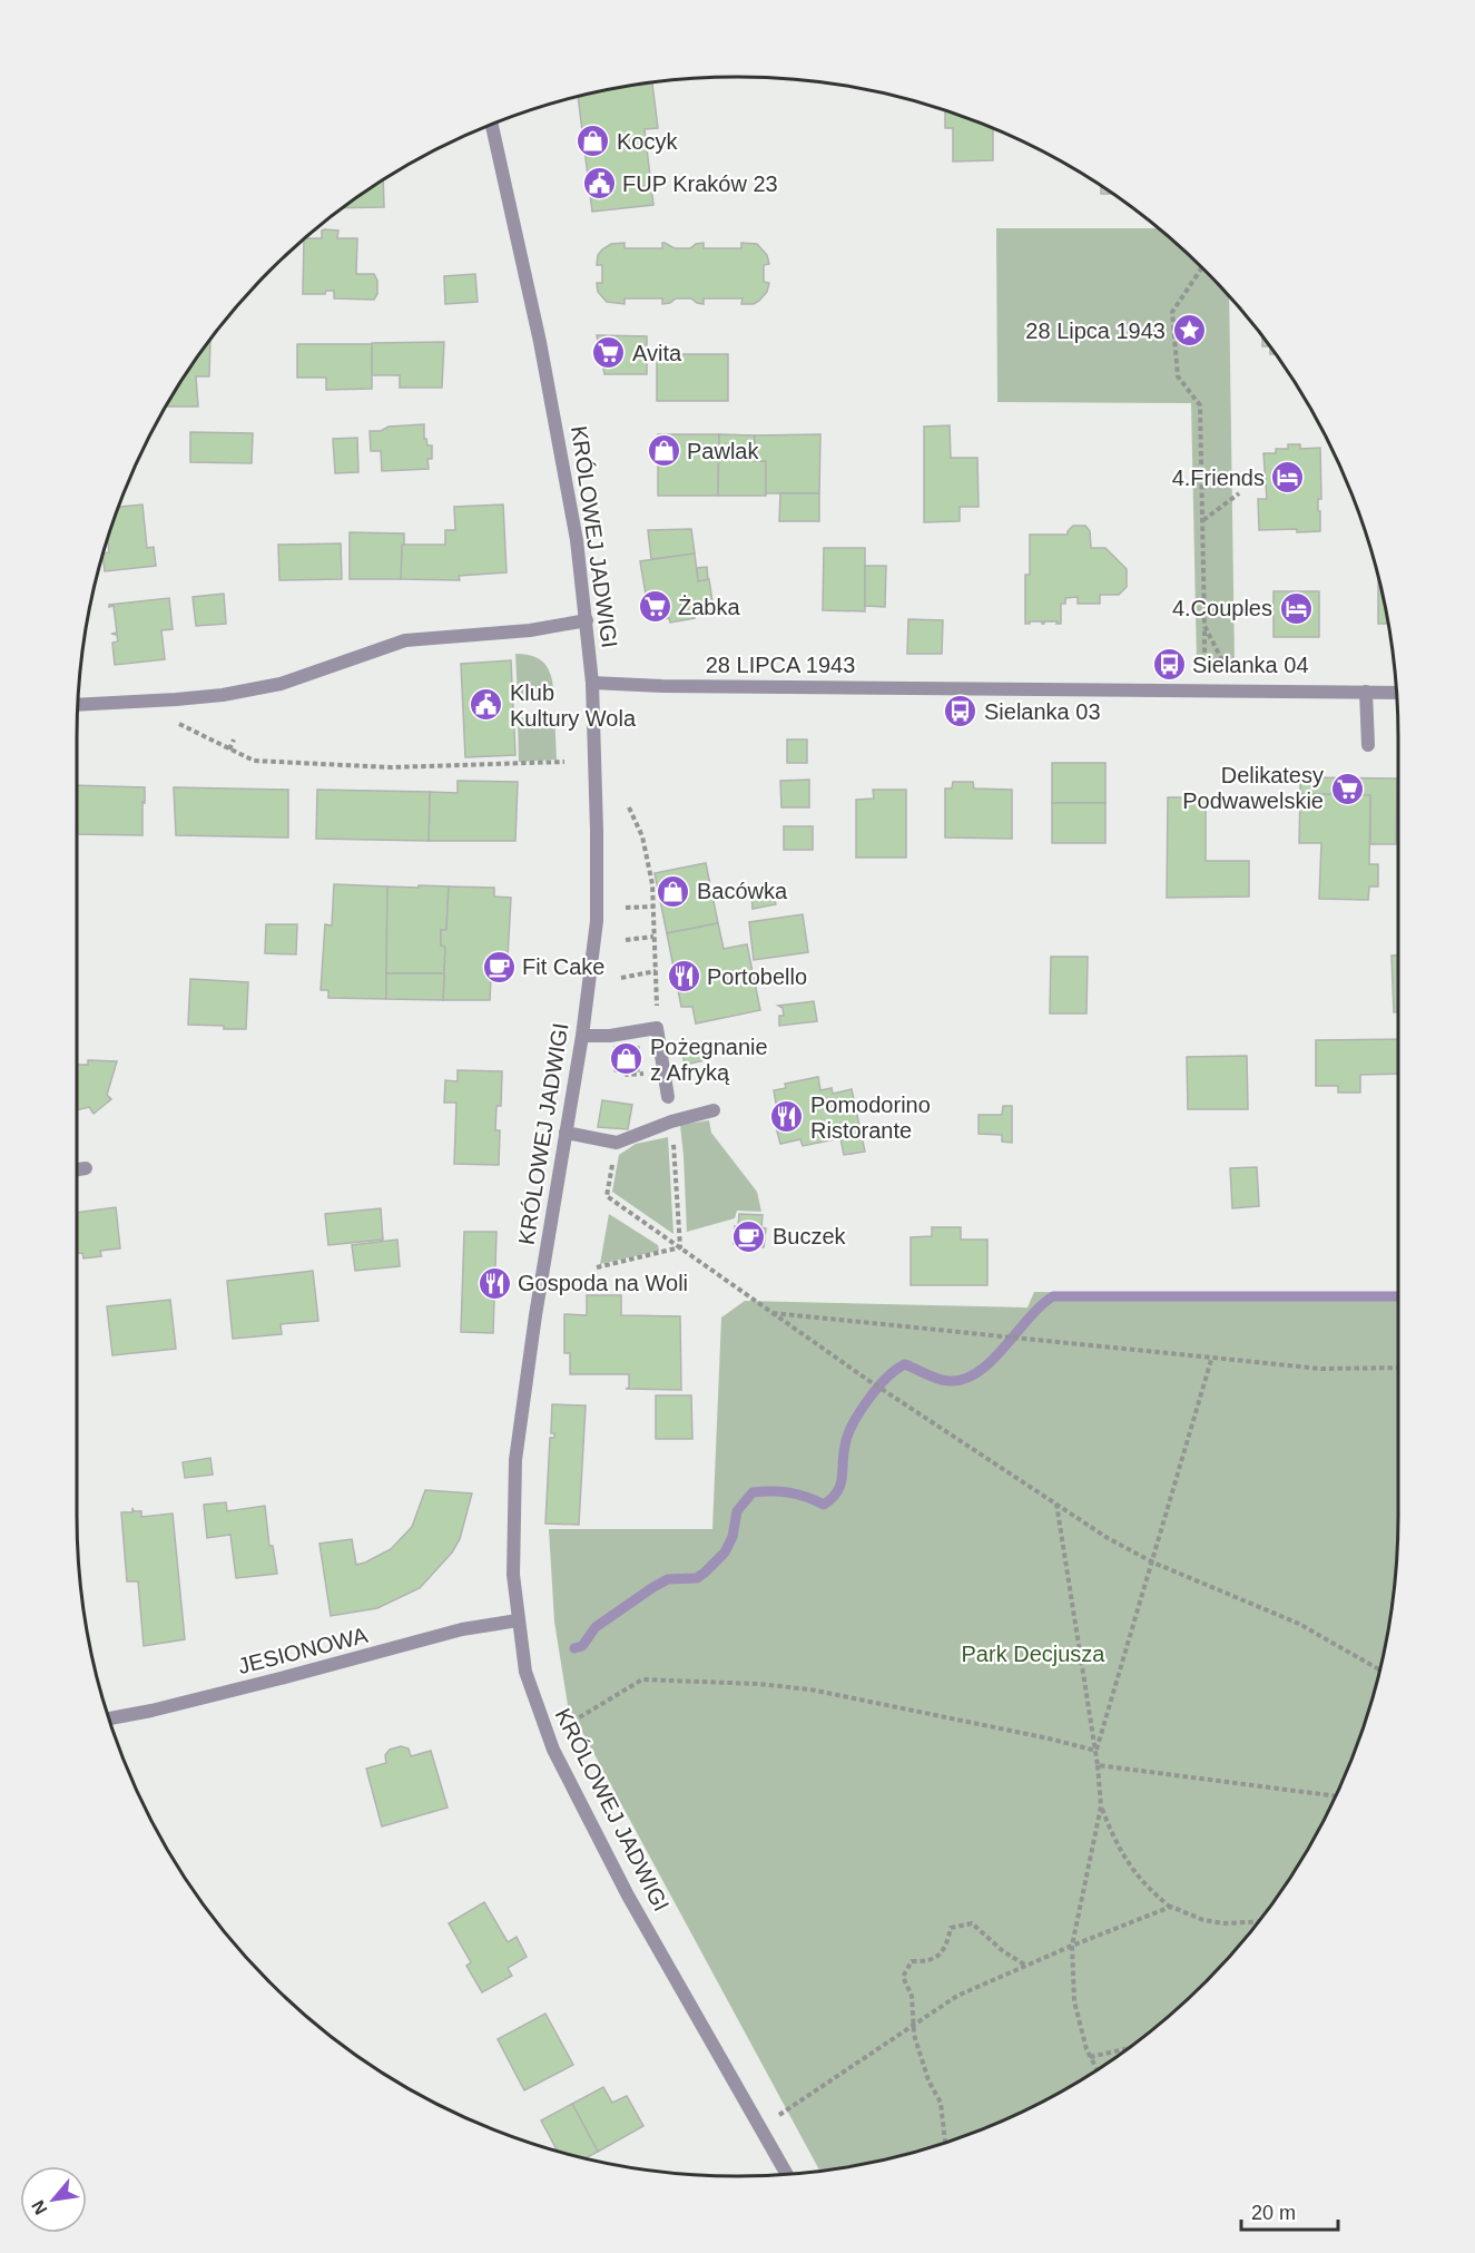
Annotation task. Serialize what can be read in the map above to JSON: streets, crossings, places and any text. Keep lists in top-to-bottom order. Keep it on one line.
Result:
{"streets":{"street":["KRÓLOWEJ JADWIGI","28 LIPCA 1943","JESIONOWA"]},"crossings":[["KRÓLOWEJ JADWIGI","28 LIPCA 1943"],["KRÓLOWEJ JADWIGI","JESIONOWA"]],"parks":["Park Decjusza"],"places":{"shop":["Kocyk","Pawlak","Bacówka","Pożegnanie z Afryką"],"public building":["FUP Kraków 23","Klub Kultury Wola"],"place":["28 Lipca 1943"],"supermarket":["Avita","Żabka","Delikatesy Podwawelskie"],"hotel":["4.Friends","4.Couples"],"bus stop":["Sielanka 04","Sielanka 03"],"cafe":["Fit Cake","Buczek"],"restaurant":["Portobello","Pomodorino Ristorante","Gospoda na Woli"]},"scale_bar":"20 m","north":"bottom left"}
